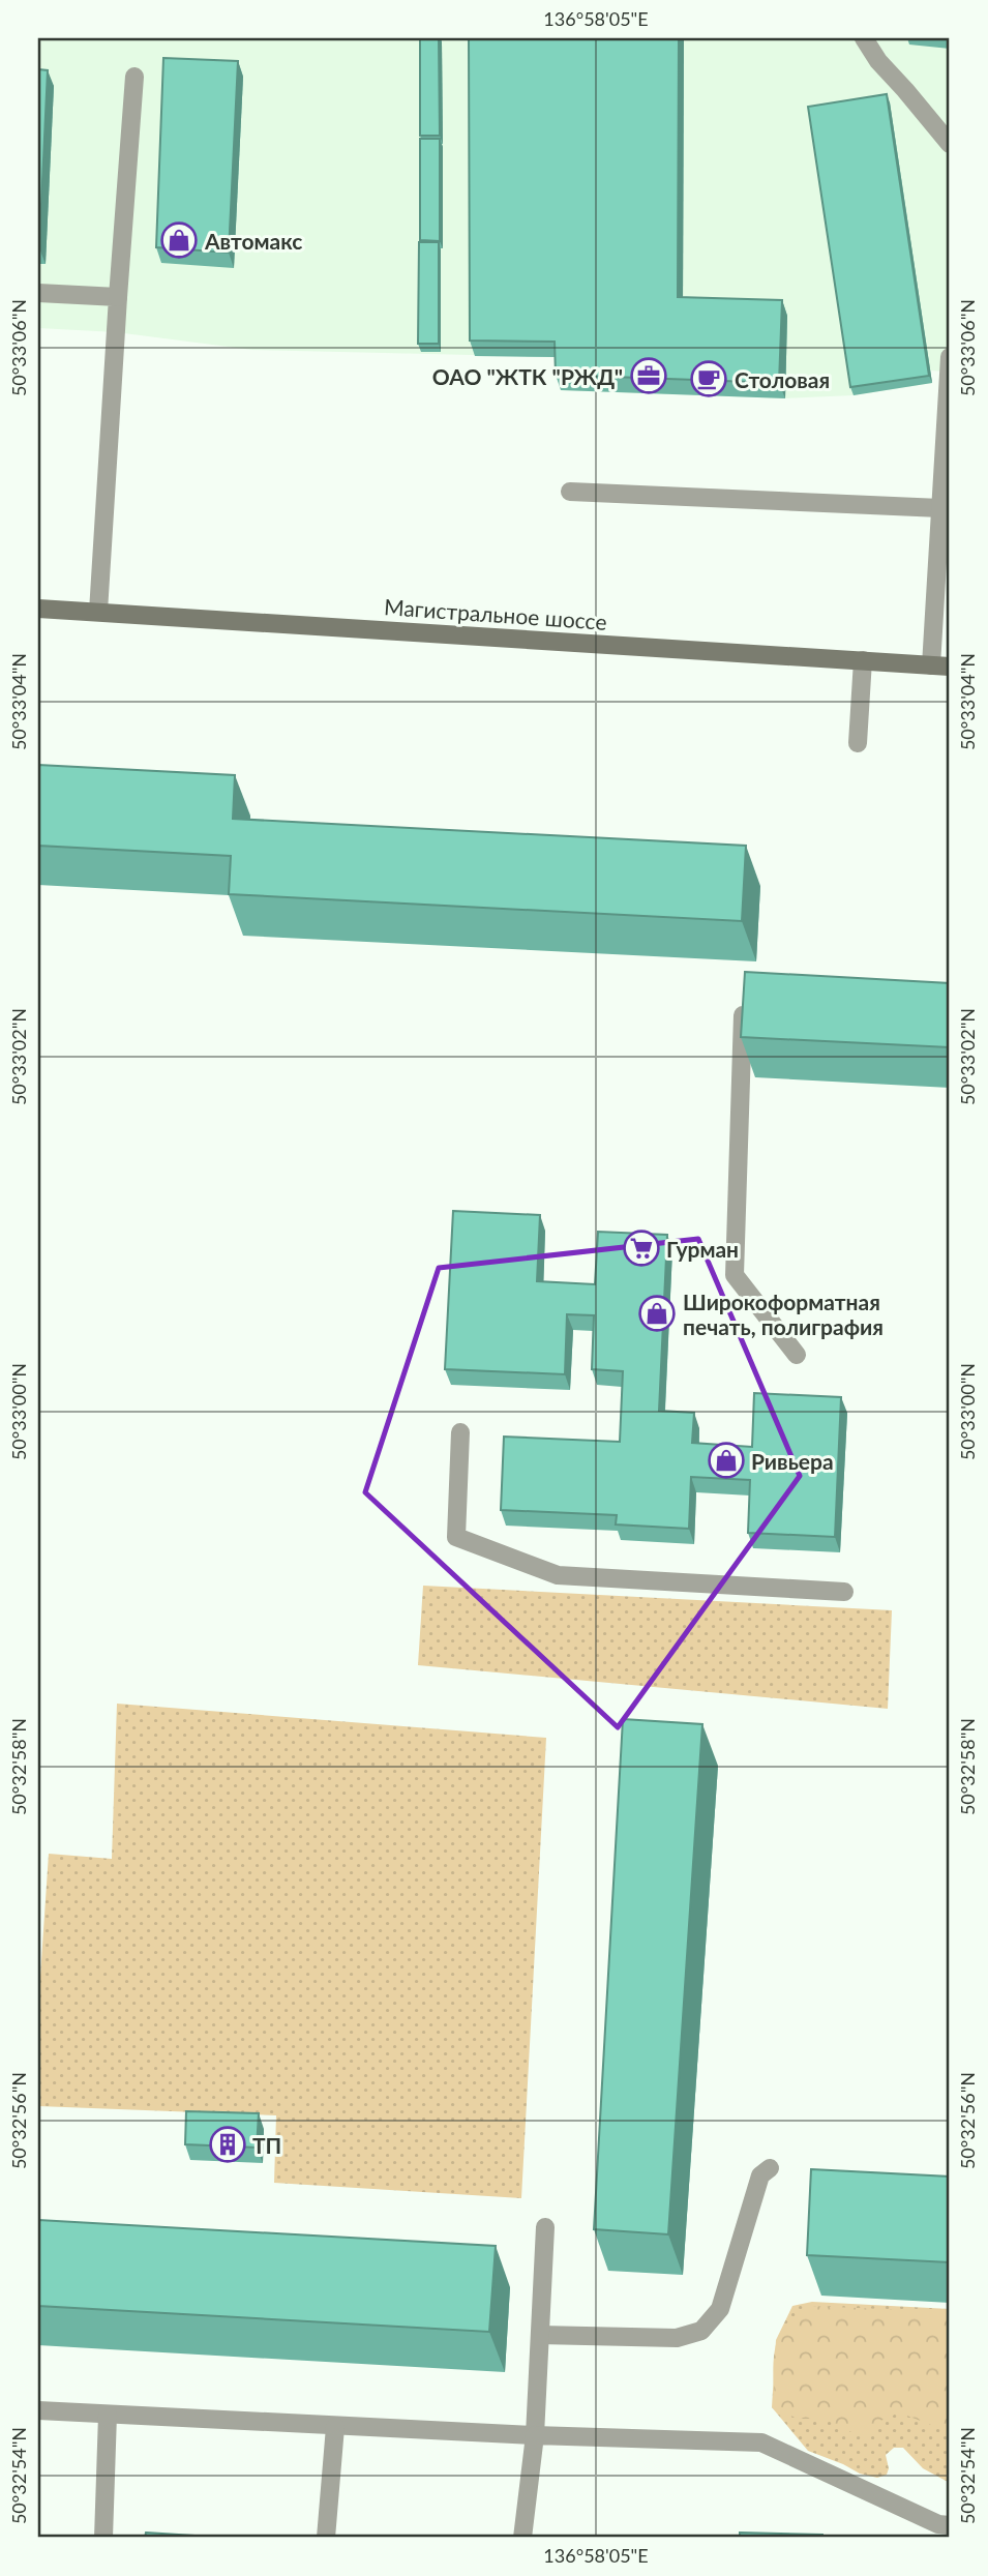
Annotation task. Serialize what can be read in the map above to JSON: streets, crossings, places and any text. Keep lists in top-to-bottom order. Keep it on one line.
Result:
{"streets":{"main road":["Магистральное шоссе"]},"places":{"shop":["Автомакс","Широкоформатная печать, полиграфия","Ривьера"],"office":["ОАО \"ЖТК \"РЖД\""],"cafe":["Столовая"],"supermarket":["Гурман"],"building":["ТП"]},"coordinates":["136°58'05\"E","50°33'06\"N","50°33'04\"N","50°33'02\"N","50°33'00\"N","50°32'58\"N","50°32'56\"N","50°32'54\"N"]}
